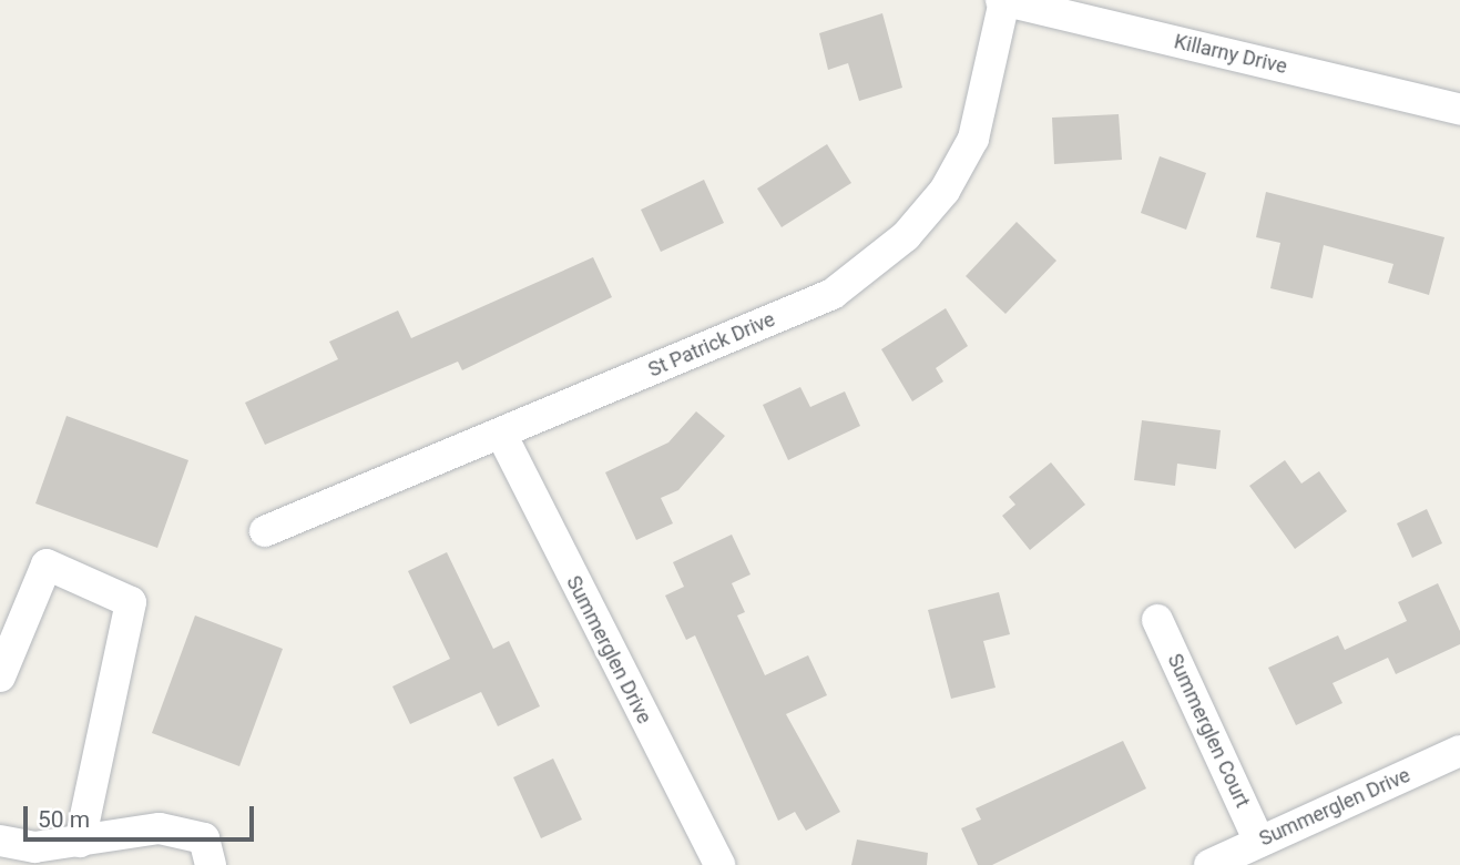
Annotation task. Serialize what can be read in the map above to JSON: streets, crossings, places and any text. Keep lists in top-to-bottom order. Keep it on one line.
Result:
{"streets":{"street":["Killarny Drive","St Patrick Drive","Summerglen Drive","Summerglen Court"]},"crossings":[["Killarny Drive","St Patrick Drive"],["St Patrick Drive","Summerglen Drive"],["Summerglen Drive","Summerglen Court"]],"scale_bar":"50 m"}
